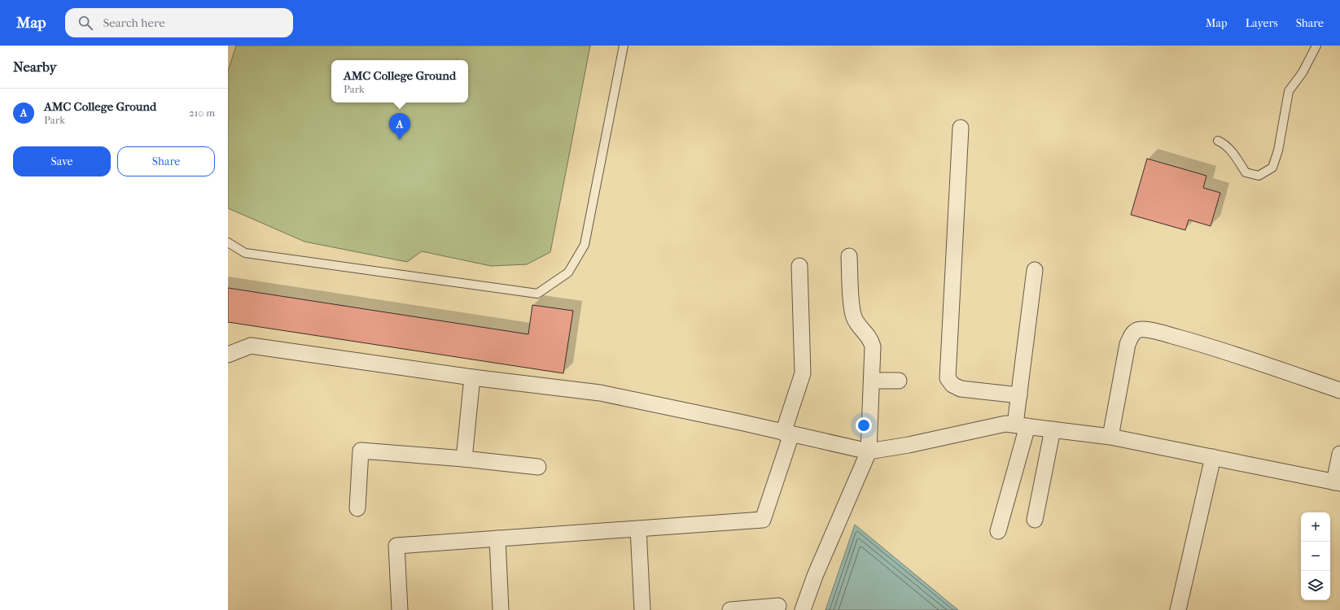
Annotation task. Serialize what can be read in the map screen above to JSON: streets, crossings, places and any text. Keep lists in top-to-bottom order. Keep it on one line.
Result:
{"page":{"header":"Map","search":"Search here","nav":["Map","Layers","Share"],"heading":"Nearby","popup":["AMC College Ground","Park"],"list":[{"mark":"A","name":"AMC College Ground","note":"Park","value":"210 m"}],"pins":"A","buttons":["Save","Share"],"map_buttons":["+","−"]}}
